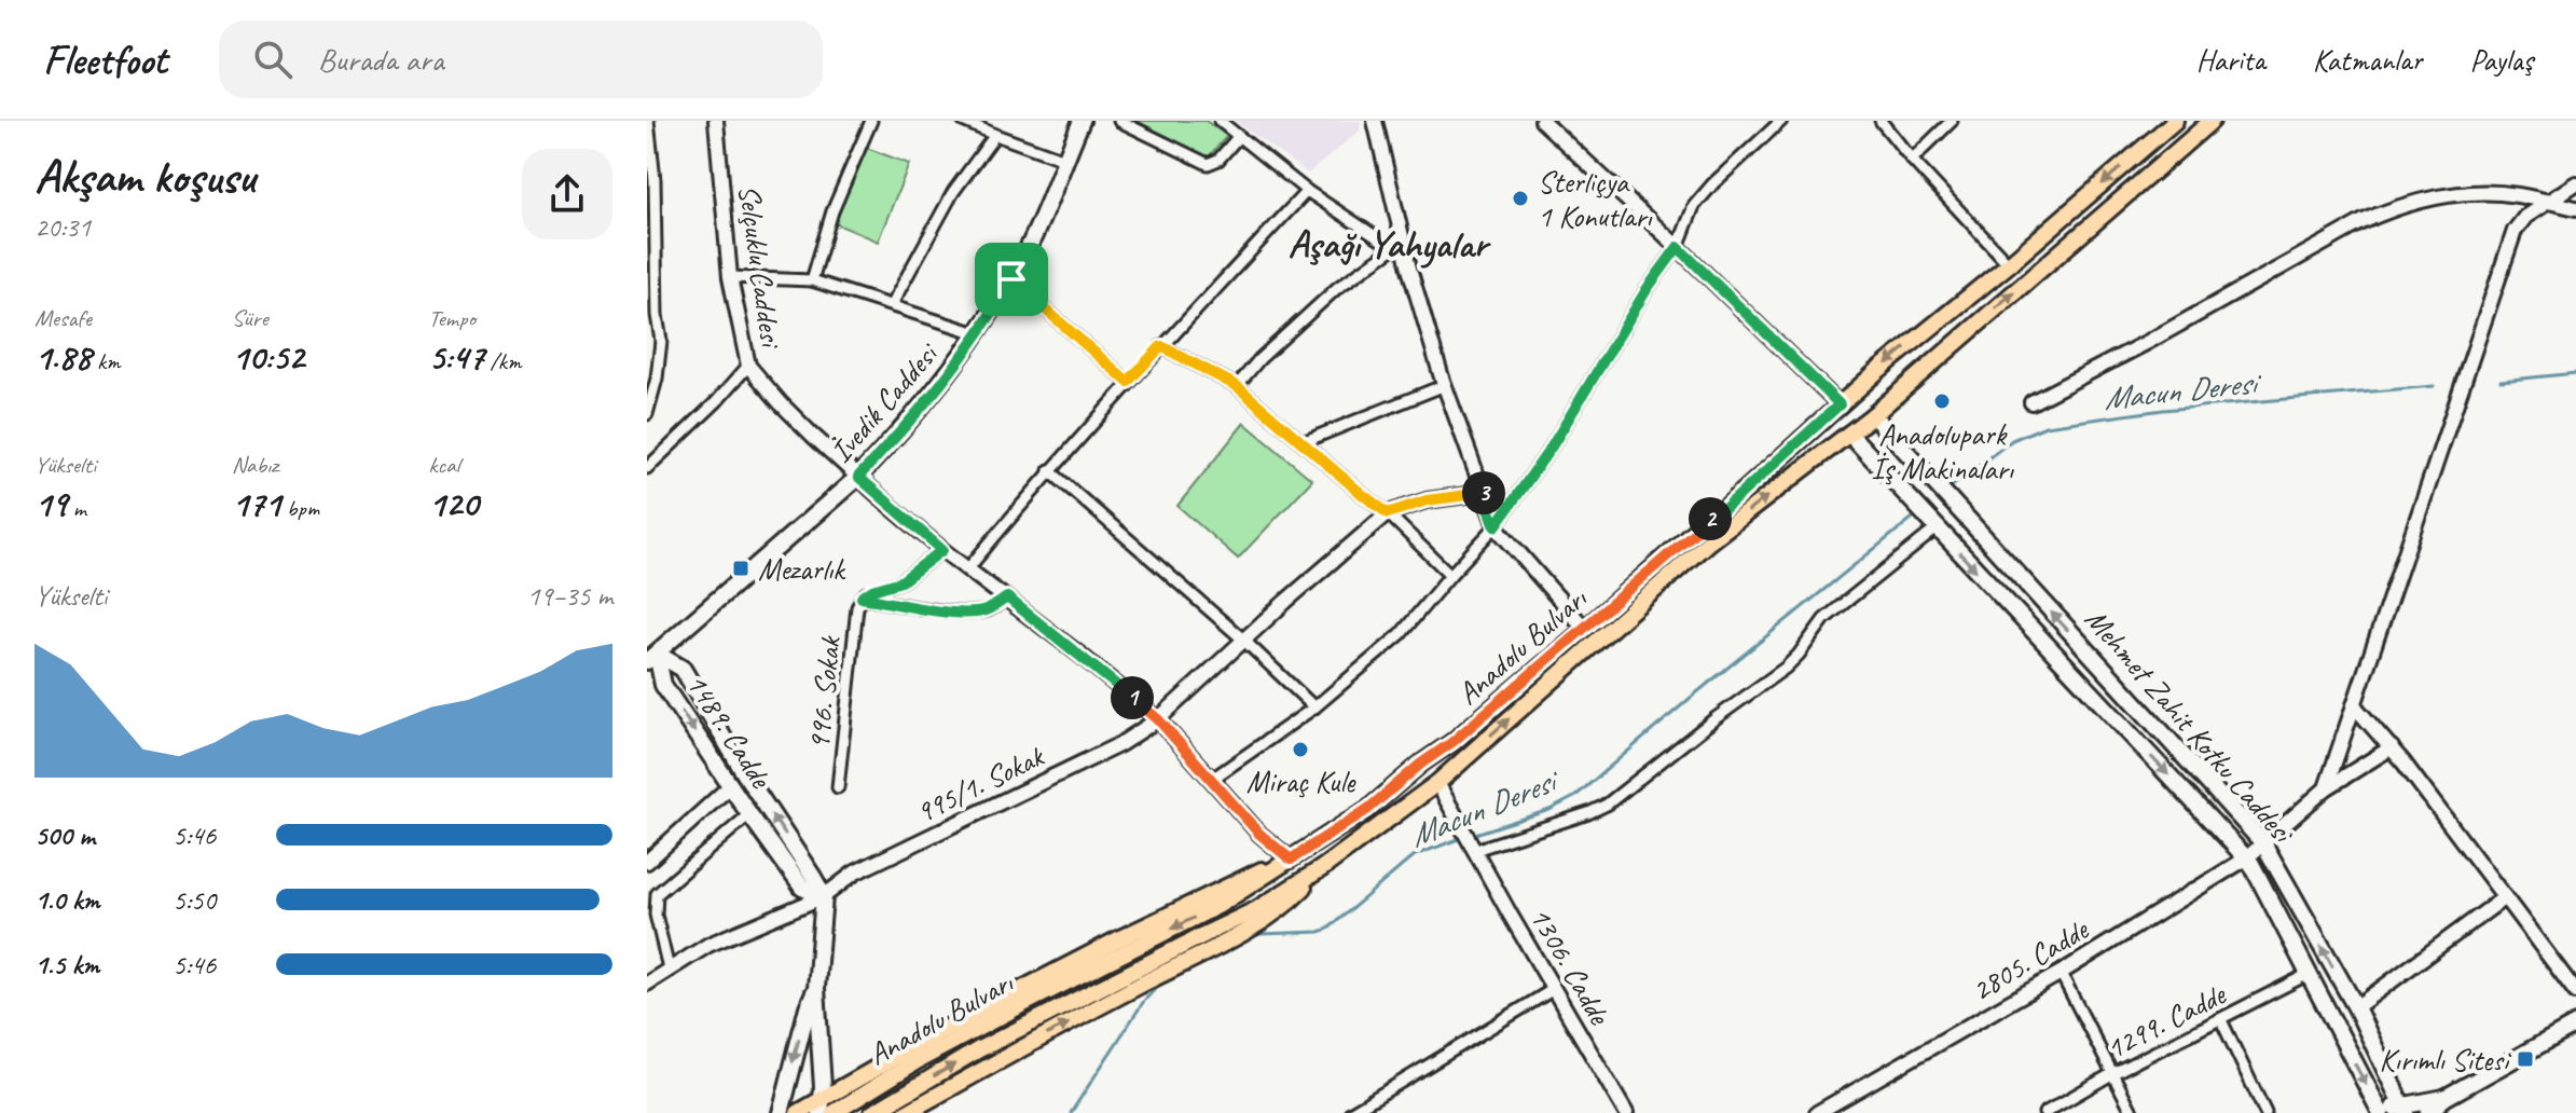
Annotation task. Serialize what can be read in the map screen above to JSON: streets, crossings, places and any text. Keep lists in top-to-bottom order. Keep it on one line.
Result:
{"streets":{"main road":["İvedik Caddesi","Anadolu Bulvarı","Mehmet Zahit Kotku Caddesi","1489. Cadde"],"street":["Selçuklu Caddesi","996. Sokak","995/1. Sokak","2805. Cadde","1306. Cadde","1299. Cadde"]},"crossings":[["Selçuklu Caddesi","İvedik Caddesi"],["Selçuklu Caddesi","Anadolu Bulvarı"],["Selçuklu Caddesi","996. Sokak"],["Selçuklu Caddesi","995/1. Sokak"],["İvedik Caddesi","1489. Cadde"],["Anadolu Bulvarı","Mehmet Zahit Kotku Caddesi"],["Anadolu Bulvarı","1306. Cadde"],["Mehmet Zahit Kotku Caddesi","2805. Cadde"],["Mehmet Zahit Kotku Caddesi","1299. Cadde"],["1489. Cadde","995/1. Sokak"]],"districts":["Aşağı Yahyalar"],"water":["Macun Deresi"],"places":{"other":["Sterliçya 1 Konutları","Anadolupark İş Makinaları","Miraç Kule"],"transit":["Mezarlık","Kırımlı Sitesi"]},"page":{"header":"Fleetfoot","search":"Burada ara","nav":["Harita","Katmanlar","Paylaş"],"heading":["Akşam koşusu","20:31"],"stats":[["Mesafe","1.88 km"],["Süre","10:52"],["Tempo","5:47 /km"],["Yükselti","19 m"],["Nabız","171 bpm"],["kcal","120"]],"pins":["3","2","1"],"chart":["Yükselti","19–35 m"],"list":[{"name":"500 m","note":"5:46"},{"name":"1.0 km","note":"5:50"},{"name":"1.5 km","note":"5:46"}]}}
